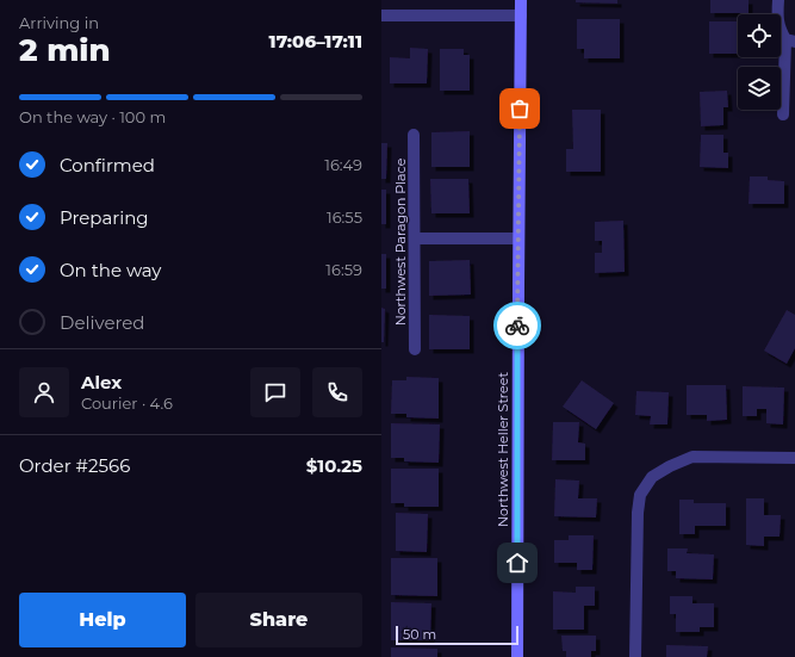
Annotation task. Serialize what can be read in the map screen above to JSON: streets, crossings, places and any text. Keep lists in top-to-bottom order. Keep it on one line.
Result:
{"streets":{"street":["Northwest Paragon Place","Northwest Heller Street"]},"scale_bar":"50 m","page":{"heading":["2 min","Arriving in","17:06–17:11"],"panel":["Alex","Courier · 4.6","Order #2566","$10.25"],"bar":"On the way · 100 m","list":[["Confirmed","16:49"],["Preparing","16:55"],["On the way","16:59"],"Delivered"],"buttons":["Help","Share"],"scale":"50 m"}}
